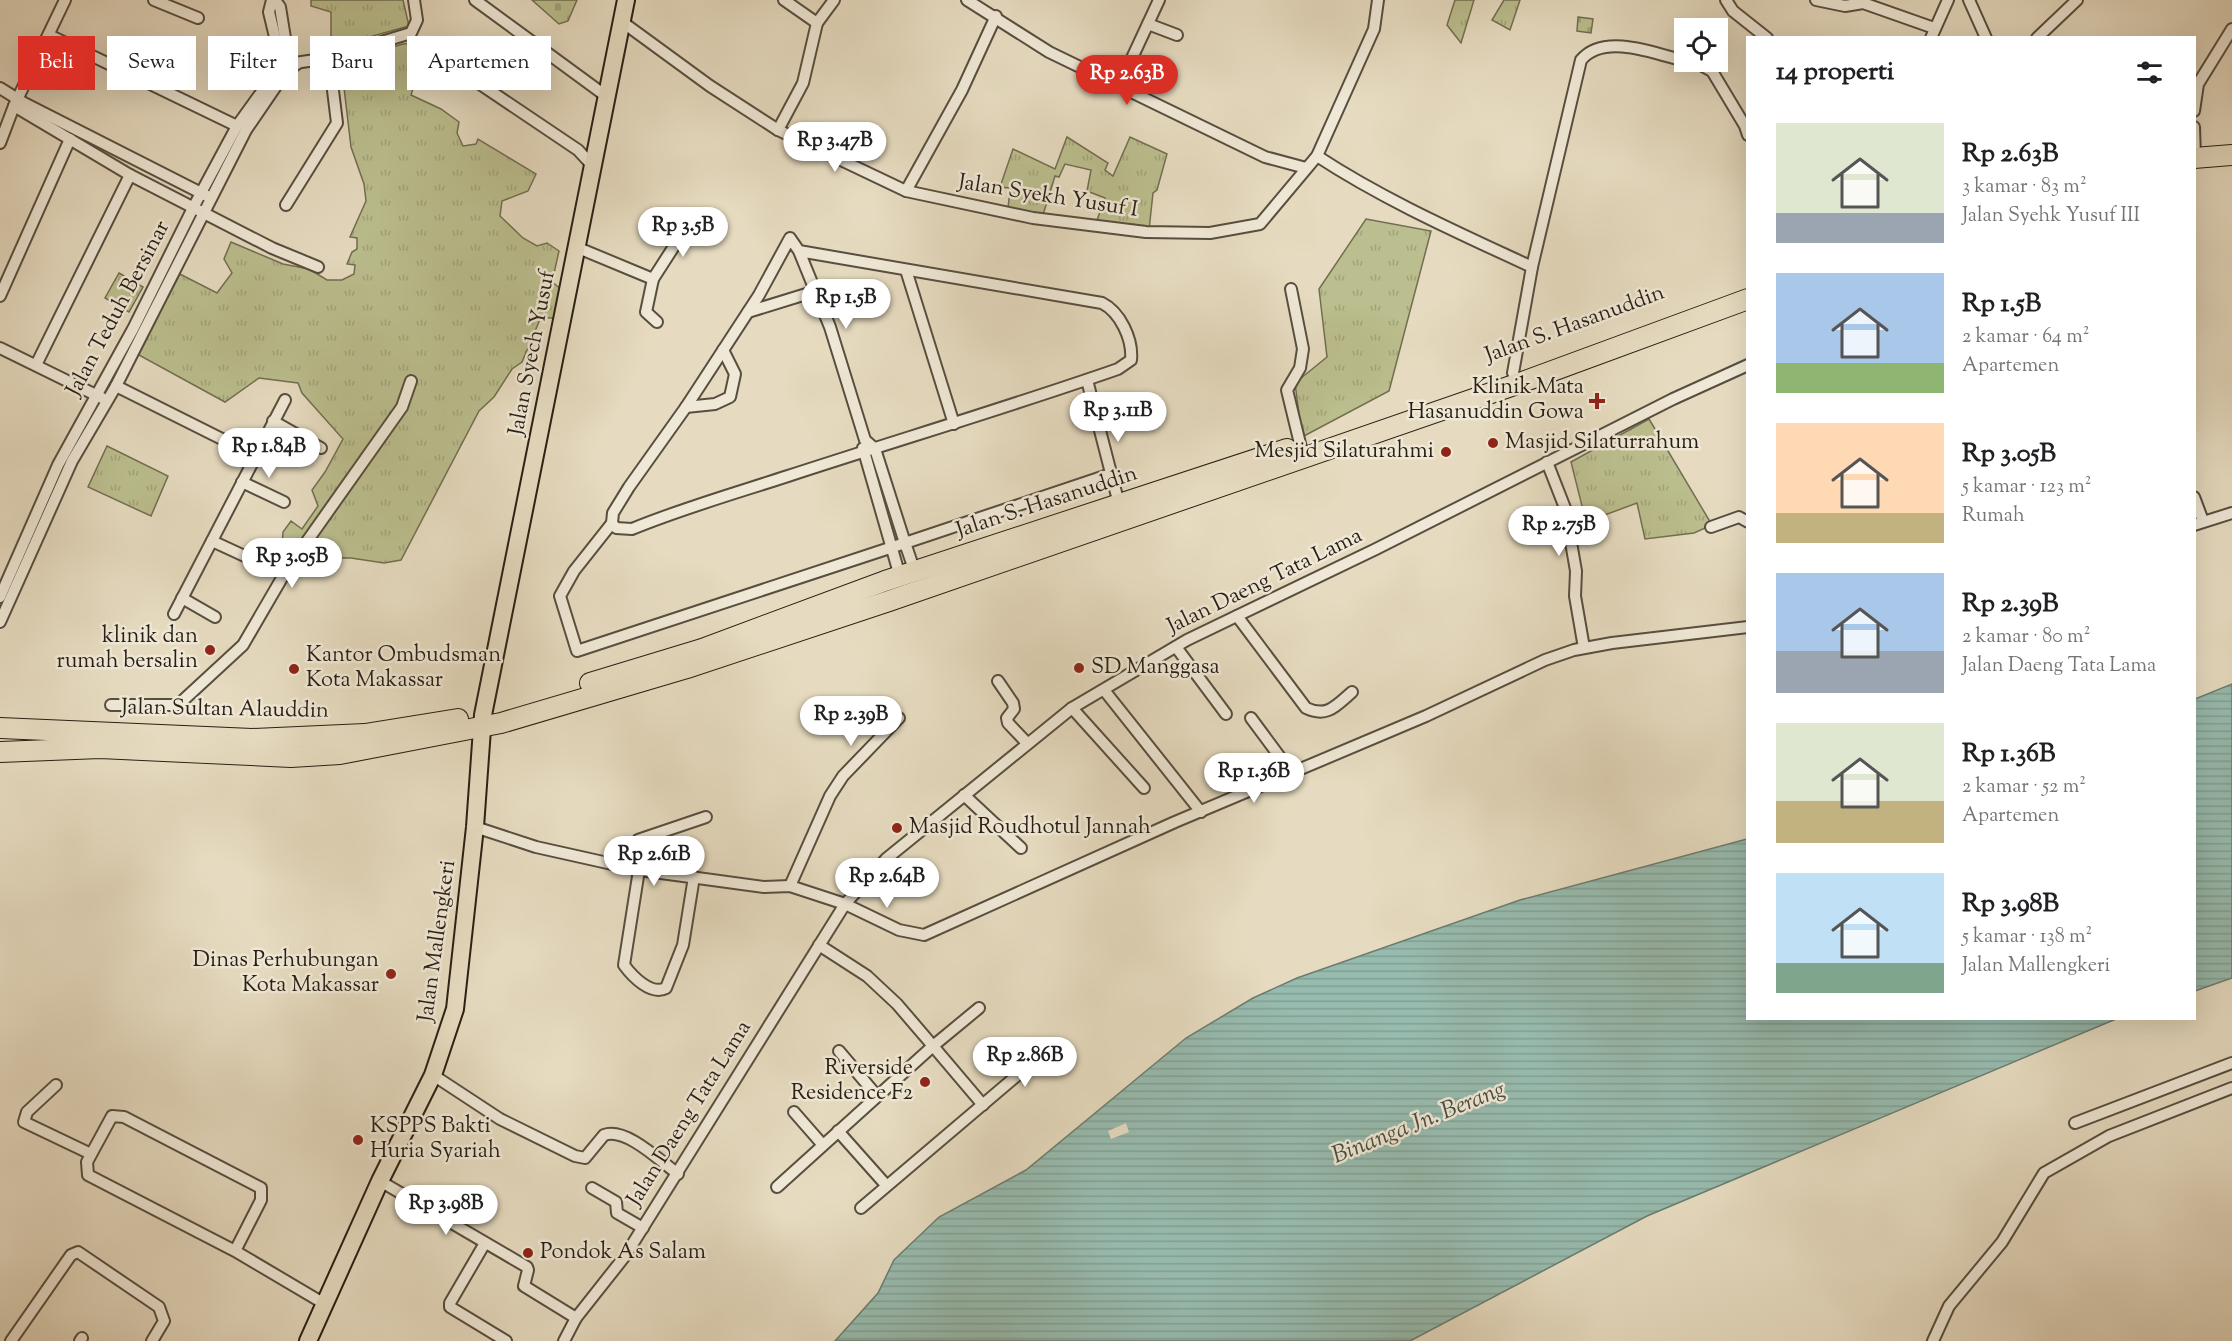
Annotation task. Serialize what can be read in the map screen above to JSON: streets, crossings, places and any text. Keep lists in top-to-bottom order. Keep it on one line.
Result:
{"streets":{"highway":["Jalan S. Hasanuddin","Jalan Sultan Alauddin"],"main road":["Jalan Syech Yusuf","Jalan Mallengkeri"],"street":["Jalan Syekh Yusuf I","Jalan Teduh Bersinar","Jalan Daeng Tata Lama"]},"crossings":[["Jalan Syekh Yusuf I","Jalan Syech Yusuf"],["Jalan S. Hasanuddin","Jalan Sultan Alauddin"],["Jalan Syech Yusuf","Jalan Sultan Alauddin"],["Jalan Syech Yusuf","Jalan Mallengkeri"],["Jalan Sultan Alauddin","Jalan Mallengkeri"]],"water":["Binanga Jn. Berang"],"places":{"health":["Klinik Mata Hasanuddin Gowa"],"other":["Masjid Silaturrahum","Mesjid Silaturahmi","klinik dan rumah bersalin","SD Manggasa","Kantor Ombudsman Kota Makassar","Masjid Roudhotul Jannah","Dinas Perhubungan Kota Makassar","Riverside Residence F2","KSPPS Bakti Huria Syariah","Pondok As Salam"]},"page":{"chip":["Beli","Sewa","Filter","Baru","Apartemen"],"heading":"14 properti","price":["Rp 2.63B","Rp 3.47B","Rp 3.5B","Rp 1.5B","Rp 3.11B","Rp 1.84B","Rp 2.75B","Rp 3.05B","Rp 2.39B","Rp 1.36B","Rp 2.61B","Rp 2.64B","Rp 2.86B","Rp 3.98B"],"list":[{"name":"Rp 2.63B","note":"3 kamar · 83 m² · Jalan Syehk Yusuf III"},{"name":"Rp 1.5B","note":"2 kamar · 64 m² · Apartemen"},{"name":"Rp 3.05B","note":"5 kamar · 123 m² · Rumah"},{"name":"Rp 2.39B","note":"2 kamar · 80 m² · Jalan Daeng Tata Lama"},{"name":"Rp 1.36B","note":"2 kamar · 52 m² · Apartemen"},{"name":"Rp 3.98B","note":"5 kamar · 138 m² · Jalan Mallengkeri"}]}}
